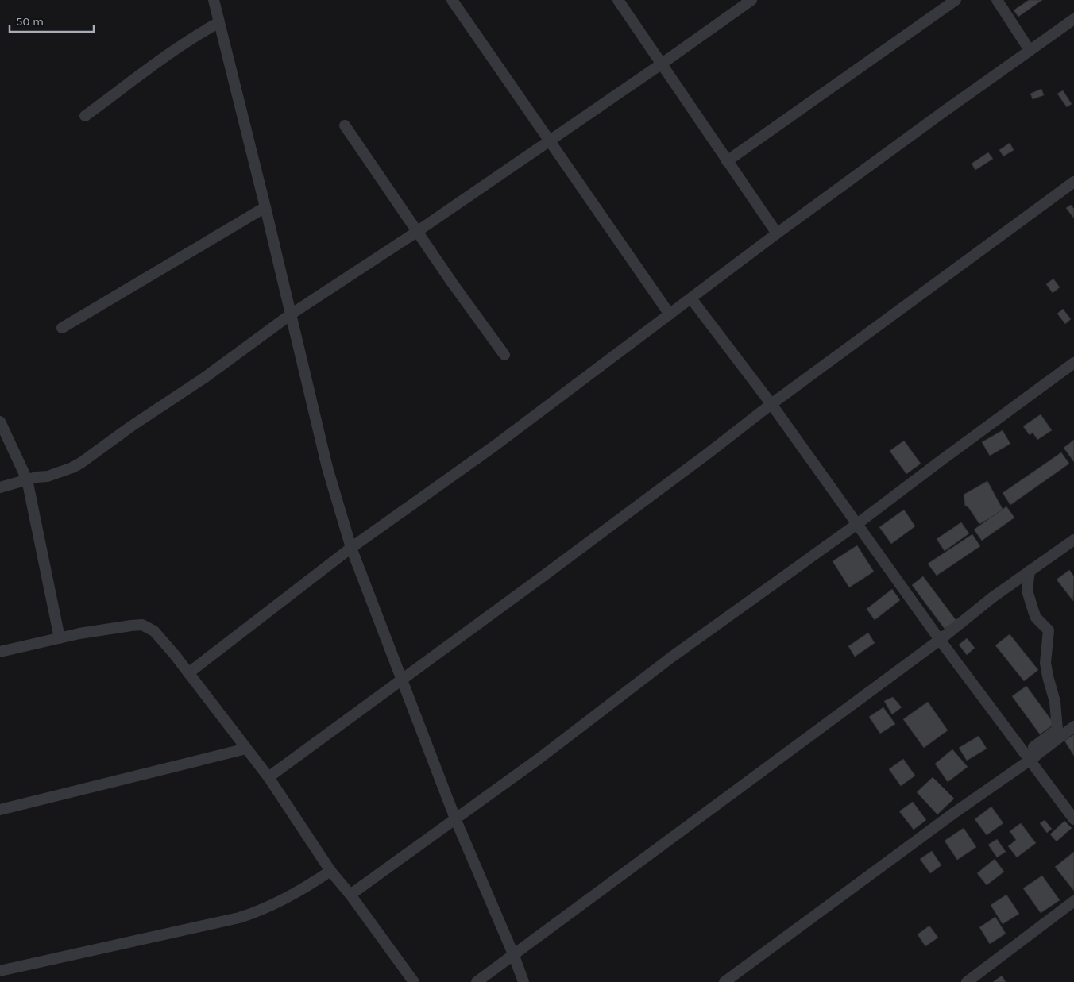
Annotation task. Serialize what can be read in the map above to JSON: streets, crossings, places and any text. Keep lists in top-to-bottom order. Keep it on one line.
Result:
{"scale_bar":"50 m"}
